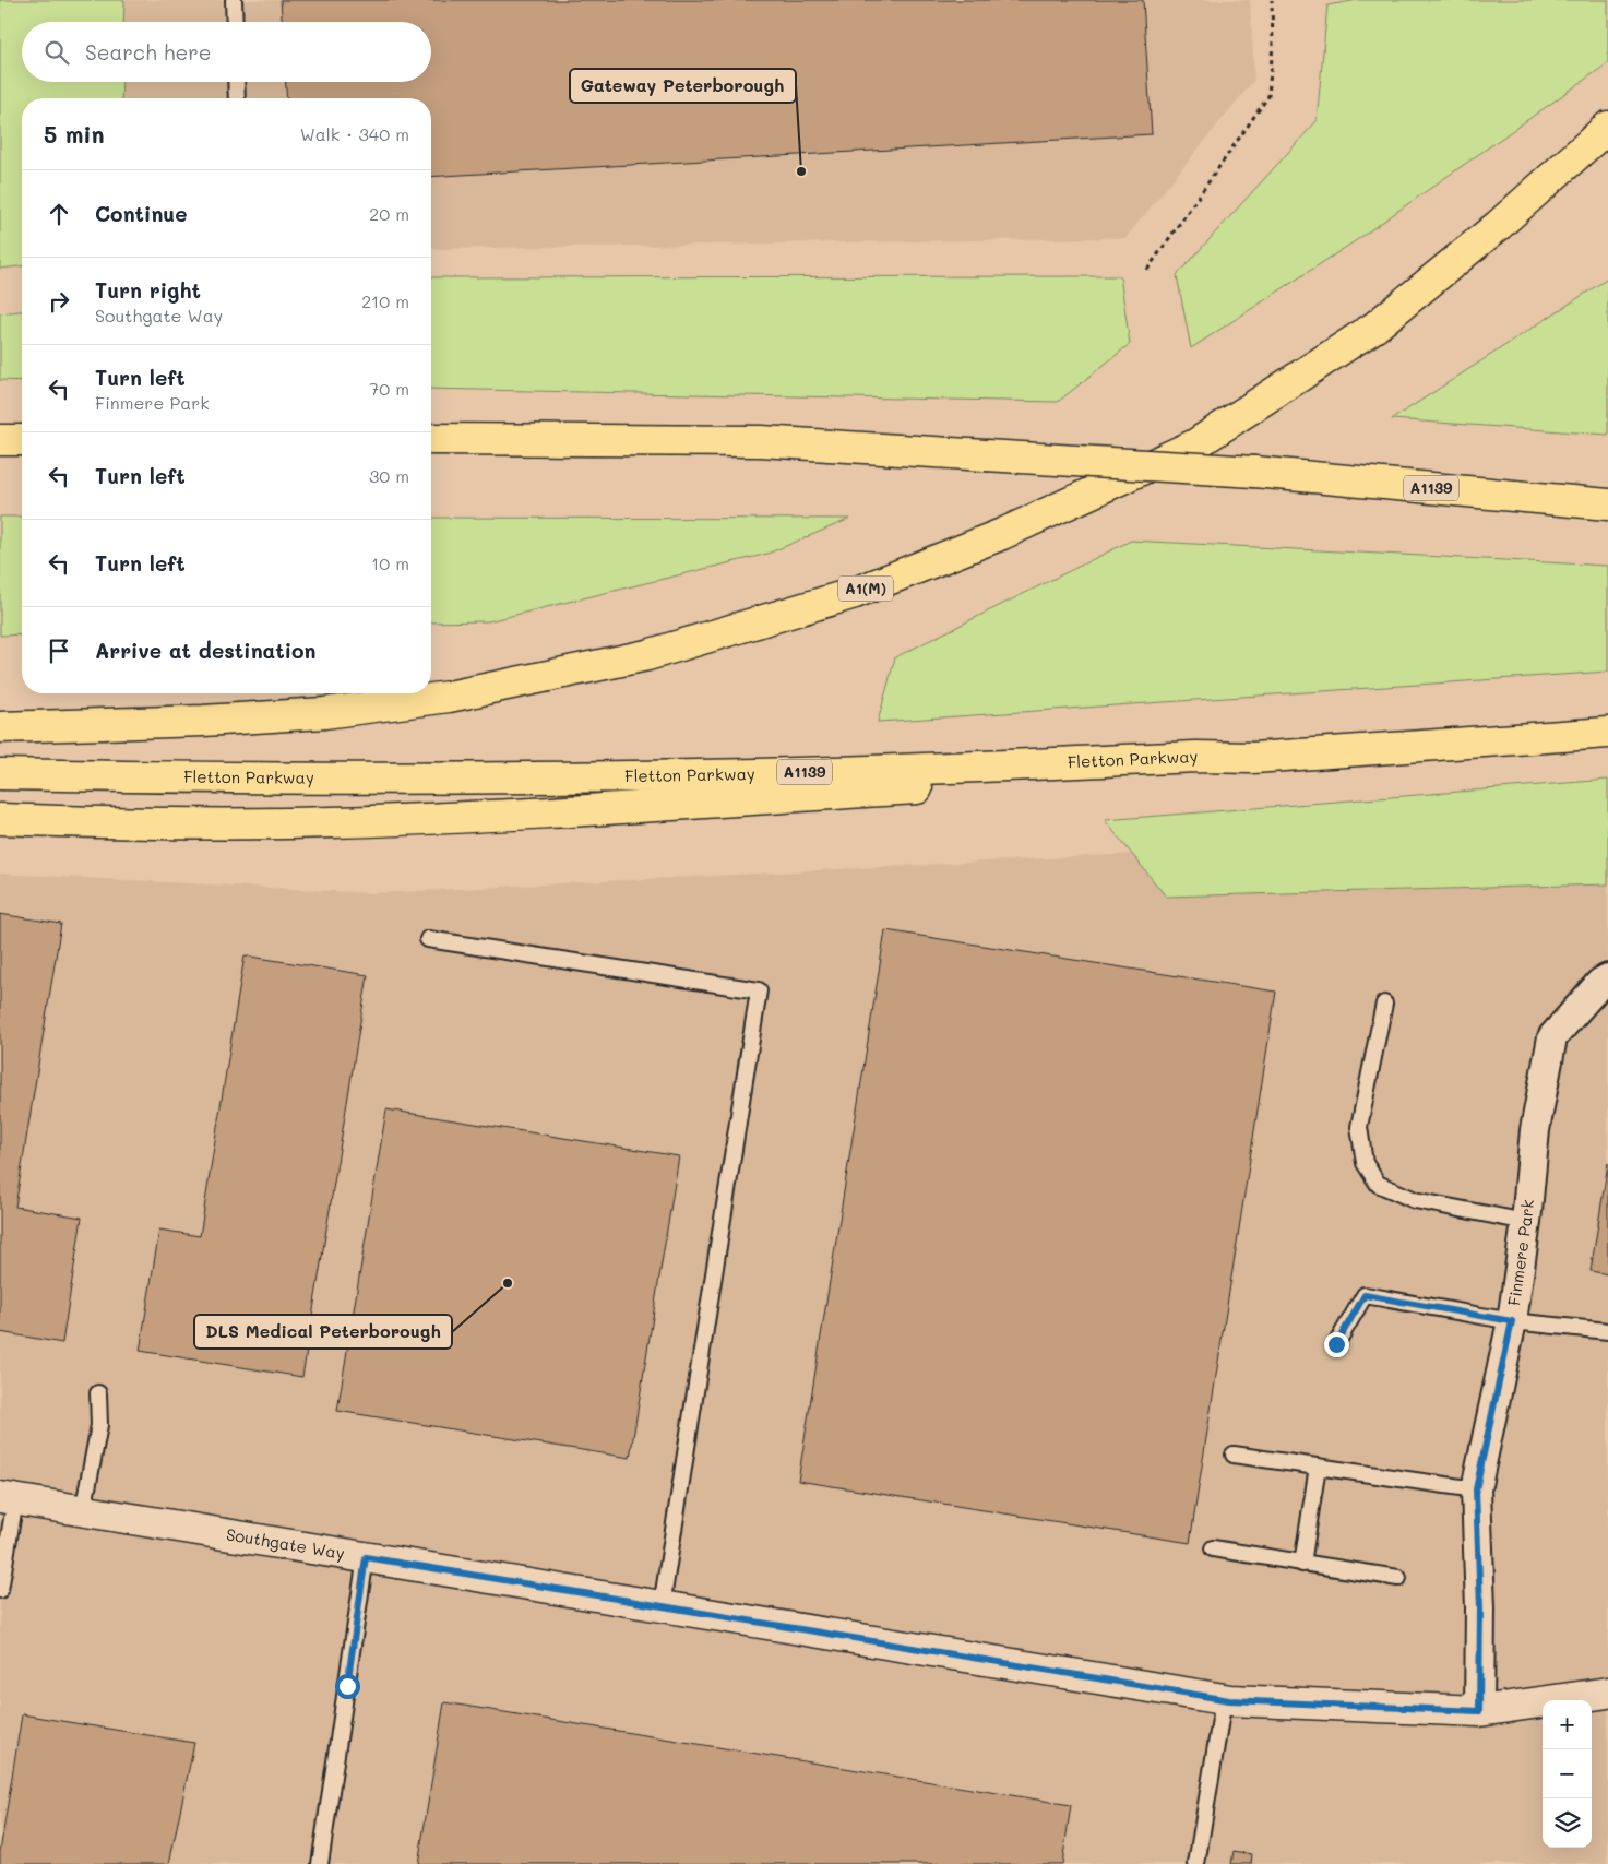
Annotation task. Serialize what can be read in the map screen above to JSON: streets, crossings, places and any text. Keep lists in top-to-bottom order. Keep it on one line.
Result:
{"streets":{"highway":["A1139","A1(M)","Fletton Parkway"],"street":["Finmere Park","Southgate Way"]},"crossings":[["Finmere Park","Southgate Way"]],"places":["Gateway Peterborough","DLS Medical Peterborough"],"page":{"search":"Search here","heading":["5 min","Walk · 340 m"],"list":[["Continue","20 m"],["Turn right","Southgate Way","210 m"],["Turn left","Finmere Park","70 m"],["Turn left","30 m"],["Turn left","10 m"],"Arrive at destination"],"map_buttons":["+","−"]}}
